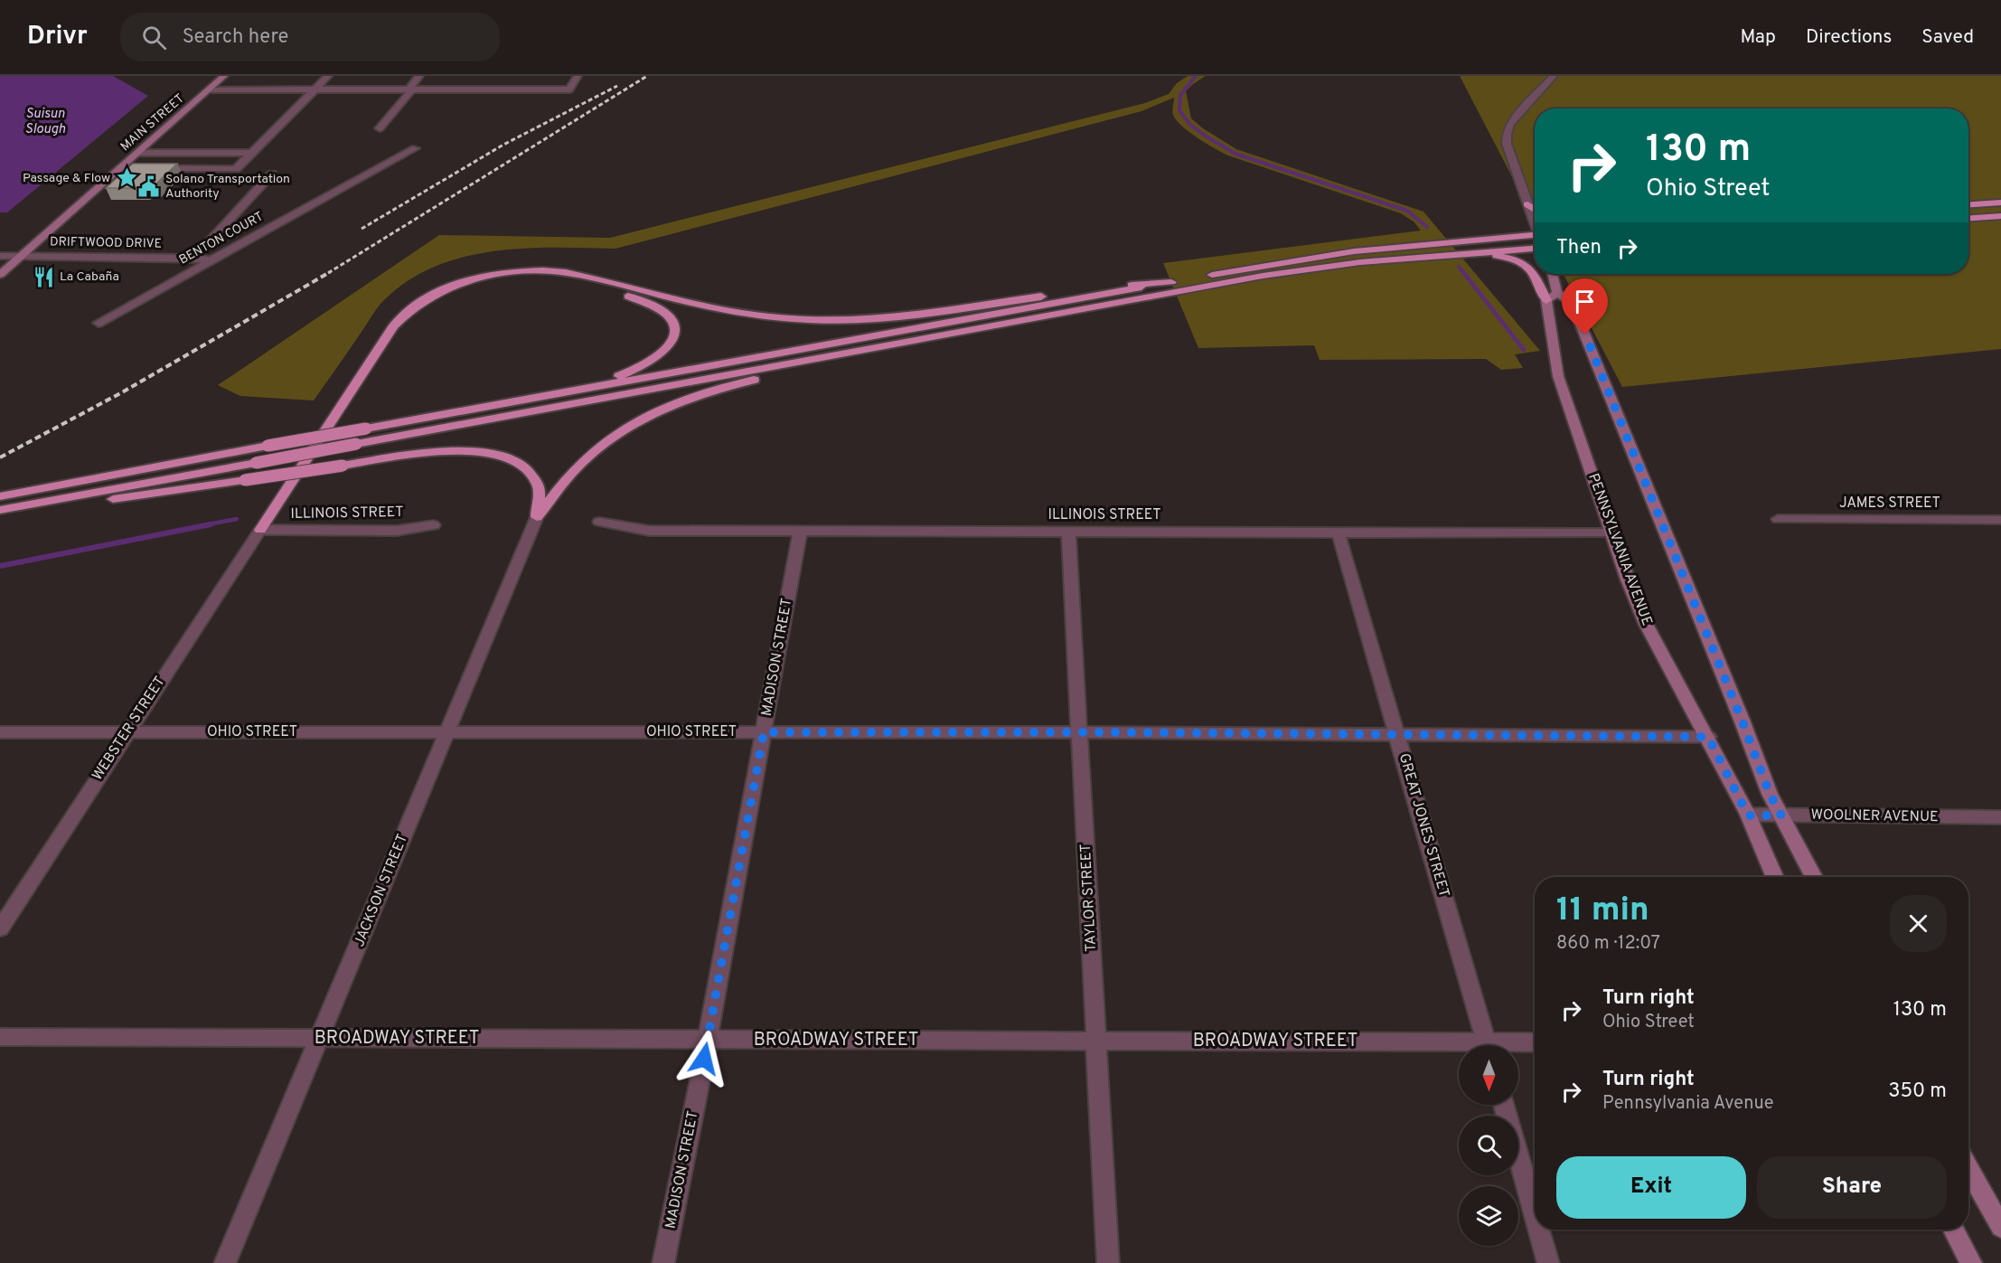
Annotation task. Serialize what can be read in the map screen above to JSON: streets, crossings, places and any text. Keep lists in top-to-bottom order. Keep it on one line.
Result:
{"streets":{"main road":["MAIN STREET","PENNSYLVANIA AVENUE"],"street":["BENTON COURT","DRIFTWOOD DRIVE","JAMES STREET","ILLINOIS STREET","MADISON STREET","WEBSTER STREET","OHIO STREET","WOOLNER AVENUE","GREAT JONES STREET","JACKSON STREET","TAYLOR STREET","BROADWAY STREET"]},"crossings":[["MAIN STREET","DRIFTWOOD DRIVE"],["BENTON COURT","DRIFTWOOD DRIVE"],["ILLINOIS STREET","PENNSYLVANIA AVENUE"],["ILLINOIS STREET","MADISON STREET"],["ILLINOIS STREET","WEBSTER STREET"],["ILLINOIS STREET","GREAT JONES STREET"],["ILLINOIS STREET","TAYLOR STREET"],["PENNSYLVANIA AVENUE","OHIO STREET"],["PENNSYLVANIA AVENUE","WOOLNER AVENUE"],["MADISON STREET","OHIO STREET"],["MADISON STREET","BROADWAY STREET"],["WEBSTER STREET","OHIO STREET"],["OHIO STREET","GREAT JONES STREET"],["OHIO STREET","JACKSON STREET"],["OHIO STREET","TAYLOR STREET"],["JACKSON STREET","BROADWAY STREET"],["TAYLOR STREET","BROADWAY STREET"]],"water":["Suisun Slough"],"places":{"place":["Passage & Flow"],"public building":["Solano Transportation Authority"],"restaurant":["La Cabaña"]},"north":"bottom","page":{"header":"Drivr","search":"Search here","nav":["Map","Directions","Saved"],"turn":["130 m","Ohio Street"],"then":"Then","heading":["11 min","860 m · 12:07"],"list":[{"name":"Turn right","note":"Ohio Street","value":"130 m"},{"name":"Turn right","note":"Pennsylvania Avenue","value":"350 m"}],"buttons":["Exit","Share"]}}
